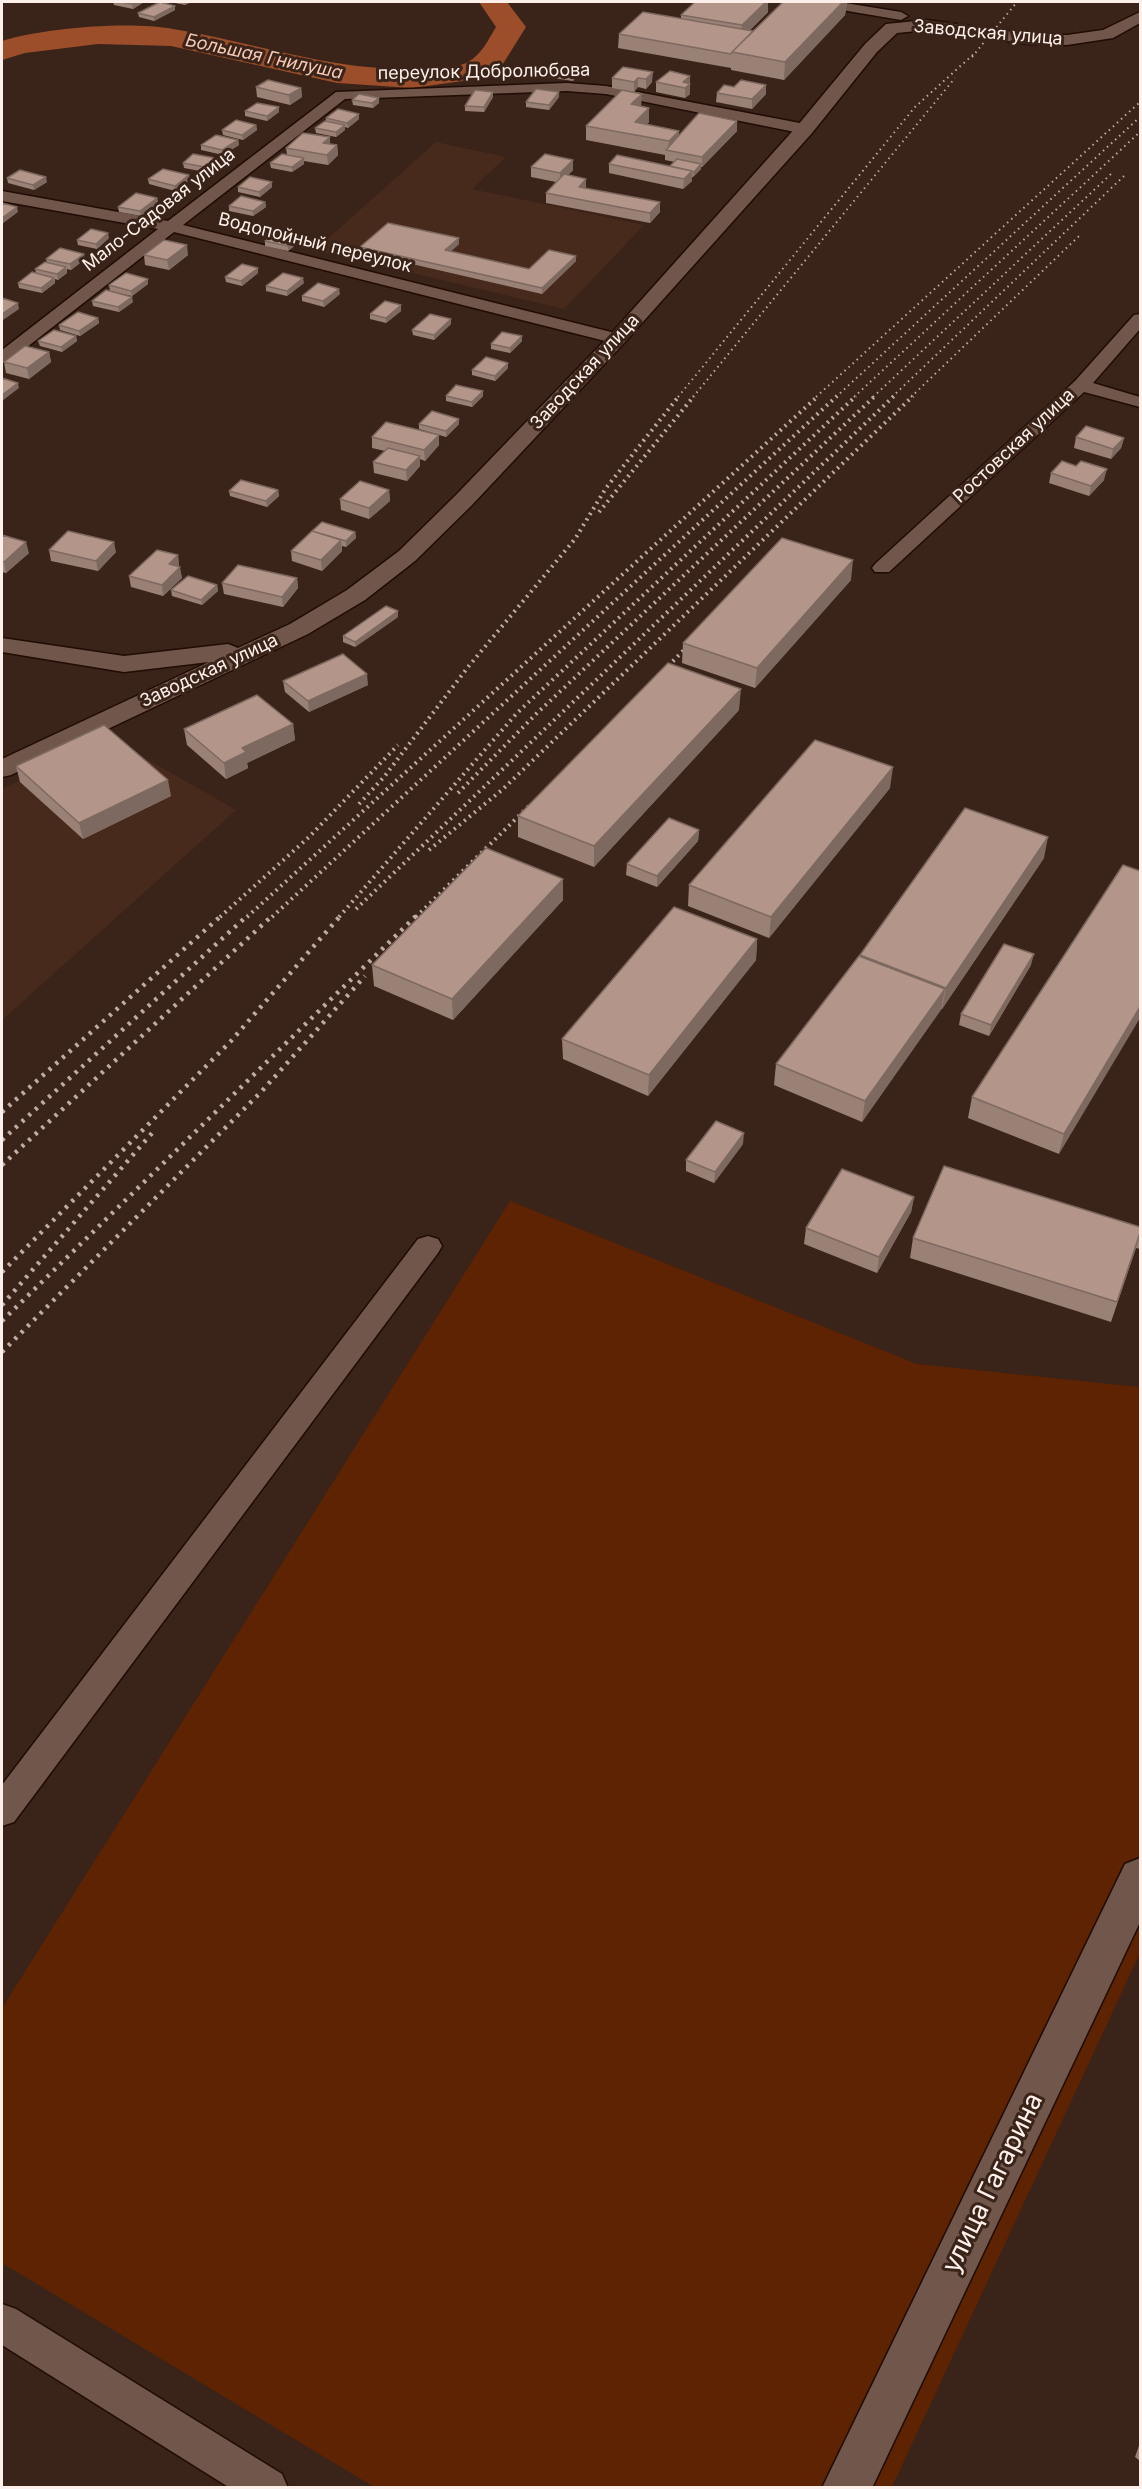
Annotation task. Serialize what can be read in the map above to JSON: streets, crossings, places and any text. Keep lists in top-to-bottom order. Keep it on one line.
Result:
{"streets":{"main road":["Заводская улица","улица Гагарина"],"street":["переулок Добролюбова","Мало-Садовая улица","Водопойный переулок","Ростовская улица"]},"crossings":[["Заводская улица","переулок Добролюбова"],["Заводская улица","Водопойный переулок"],["переулок Добролюбова","Мало-Садовая улица"],["Мало-Садовая улица","Водопойный переулок"]],"water":["Большая Гнилуша"]}
